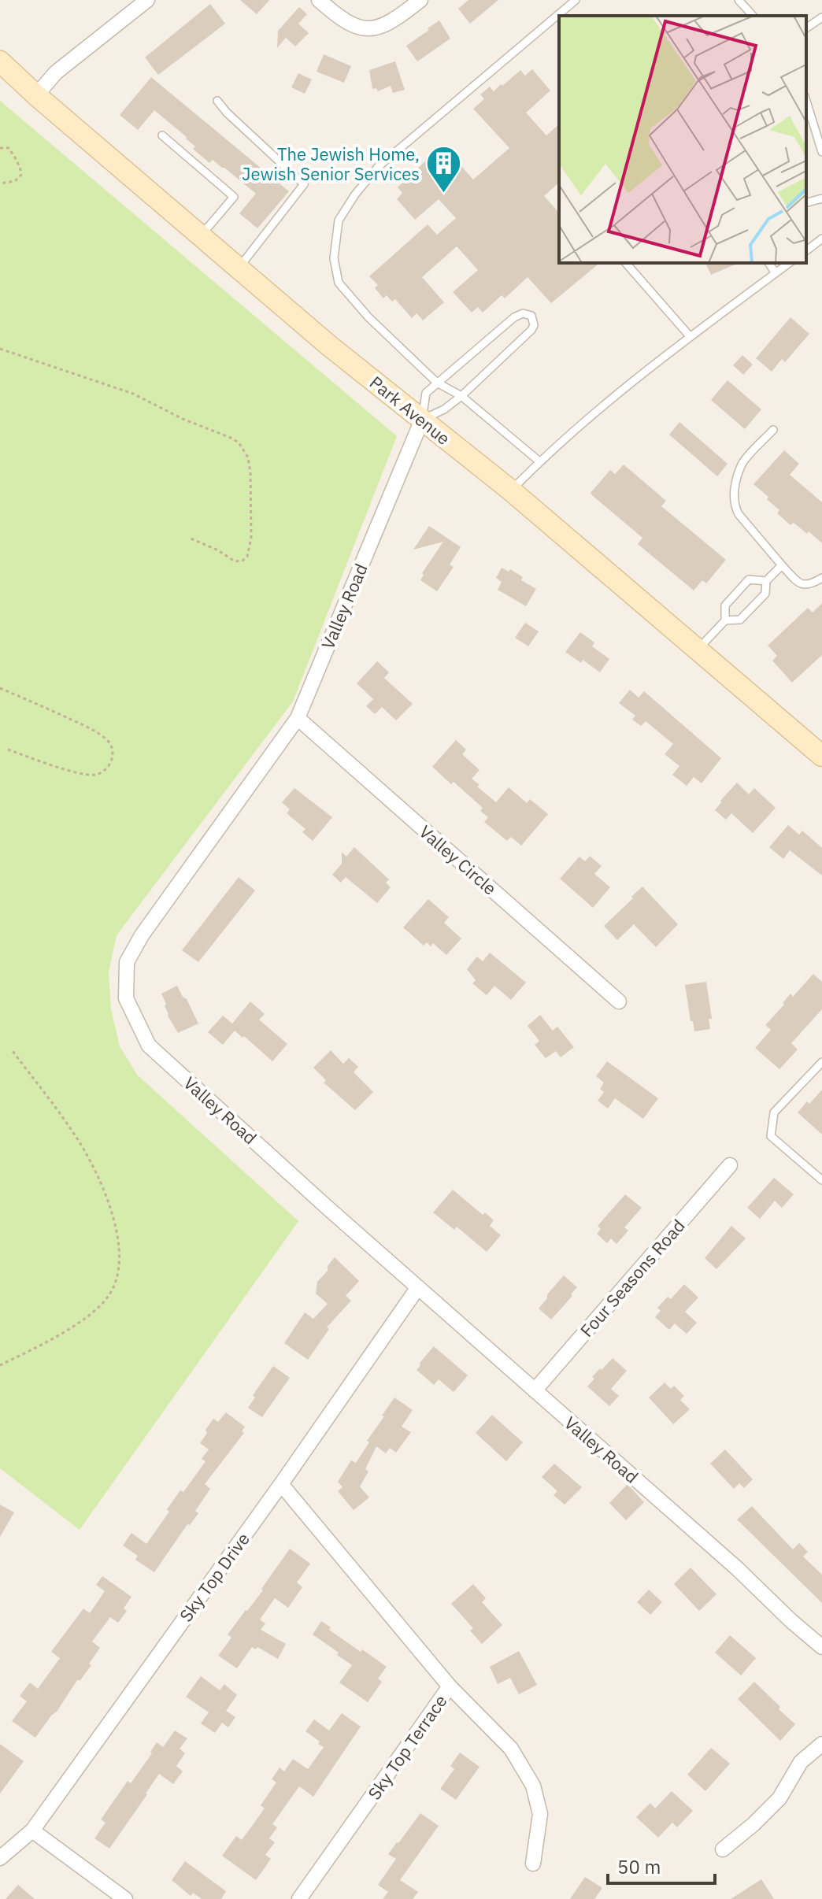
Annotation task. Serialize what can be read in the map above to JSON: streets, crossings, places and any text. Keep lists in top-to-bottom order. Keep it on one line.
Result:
{"streets":{"main road":["Park Avenue"],"street":["Valley Road","Valley Circle","Four Seasons Road","Sky Top Drive","Sky Top Terrace"]},"crossings":[["Park Avenue","Valley Road"],["Valley Road","Valley Circle"],["Valley Road","Four Seasons Road"],["Valley Road","Sky Top Drive"],["Sky Top Drive","Sky Top Terrace"]],"places":{"building":["The Jewish Home, Jewish Senior Services"]},"scale_bar":"50 m"}
